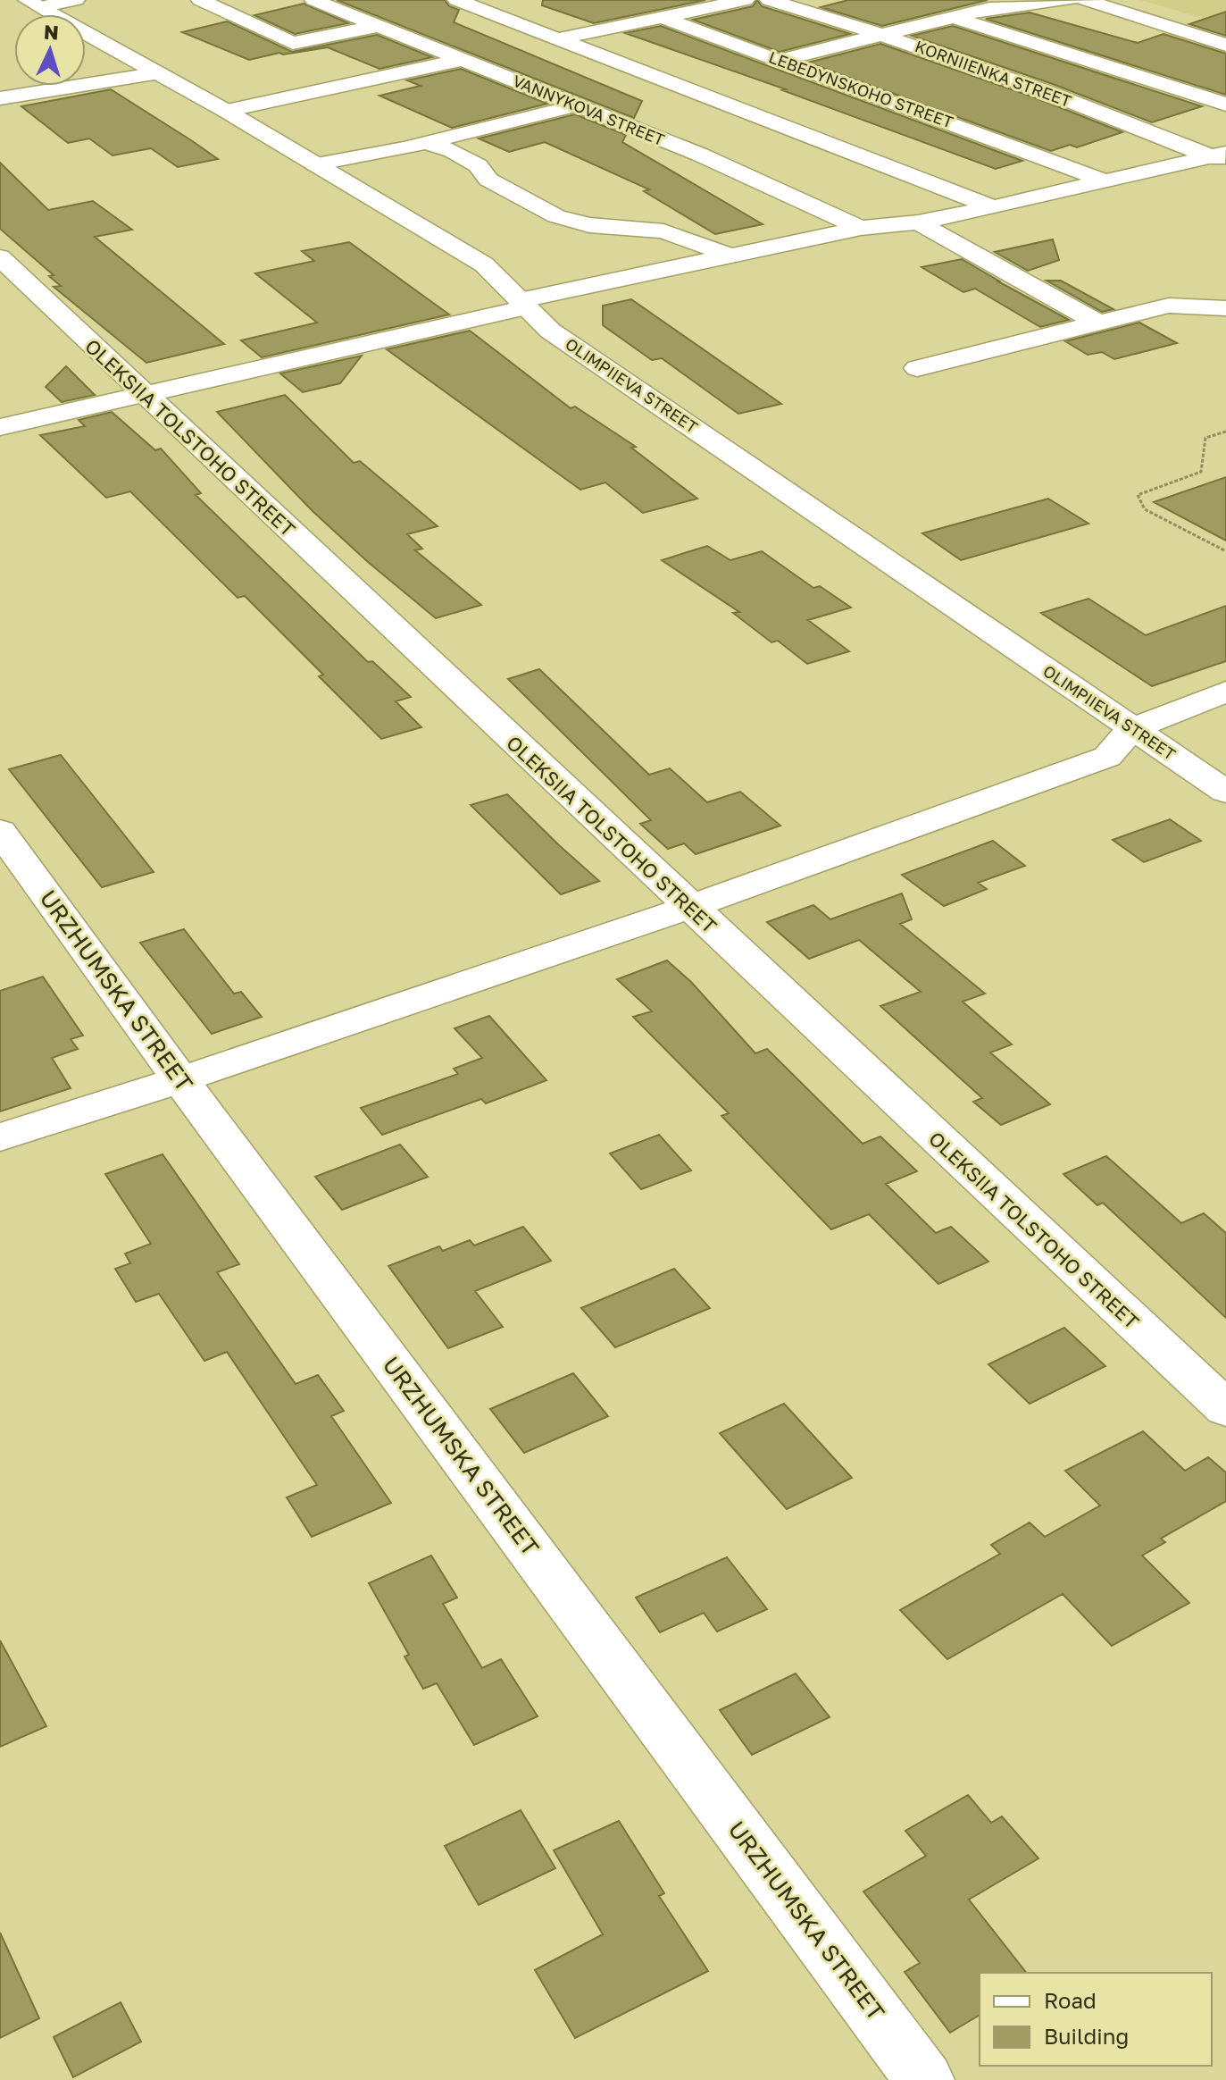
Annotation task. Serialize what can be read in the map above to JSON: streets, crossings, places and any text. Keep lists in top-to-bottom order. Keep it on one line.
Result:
{"streets":{"street":["KORNIIENKA STREET","LEBEDYNSKOHO STREET","VANNYKOVA STREET","OLIMPIIEVA STREET","OLEKSIIA TOLSTOHO STREET","URZHUMSKA STREET"]},"legend":["Road","Building"],"north":"top"}
